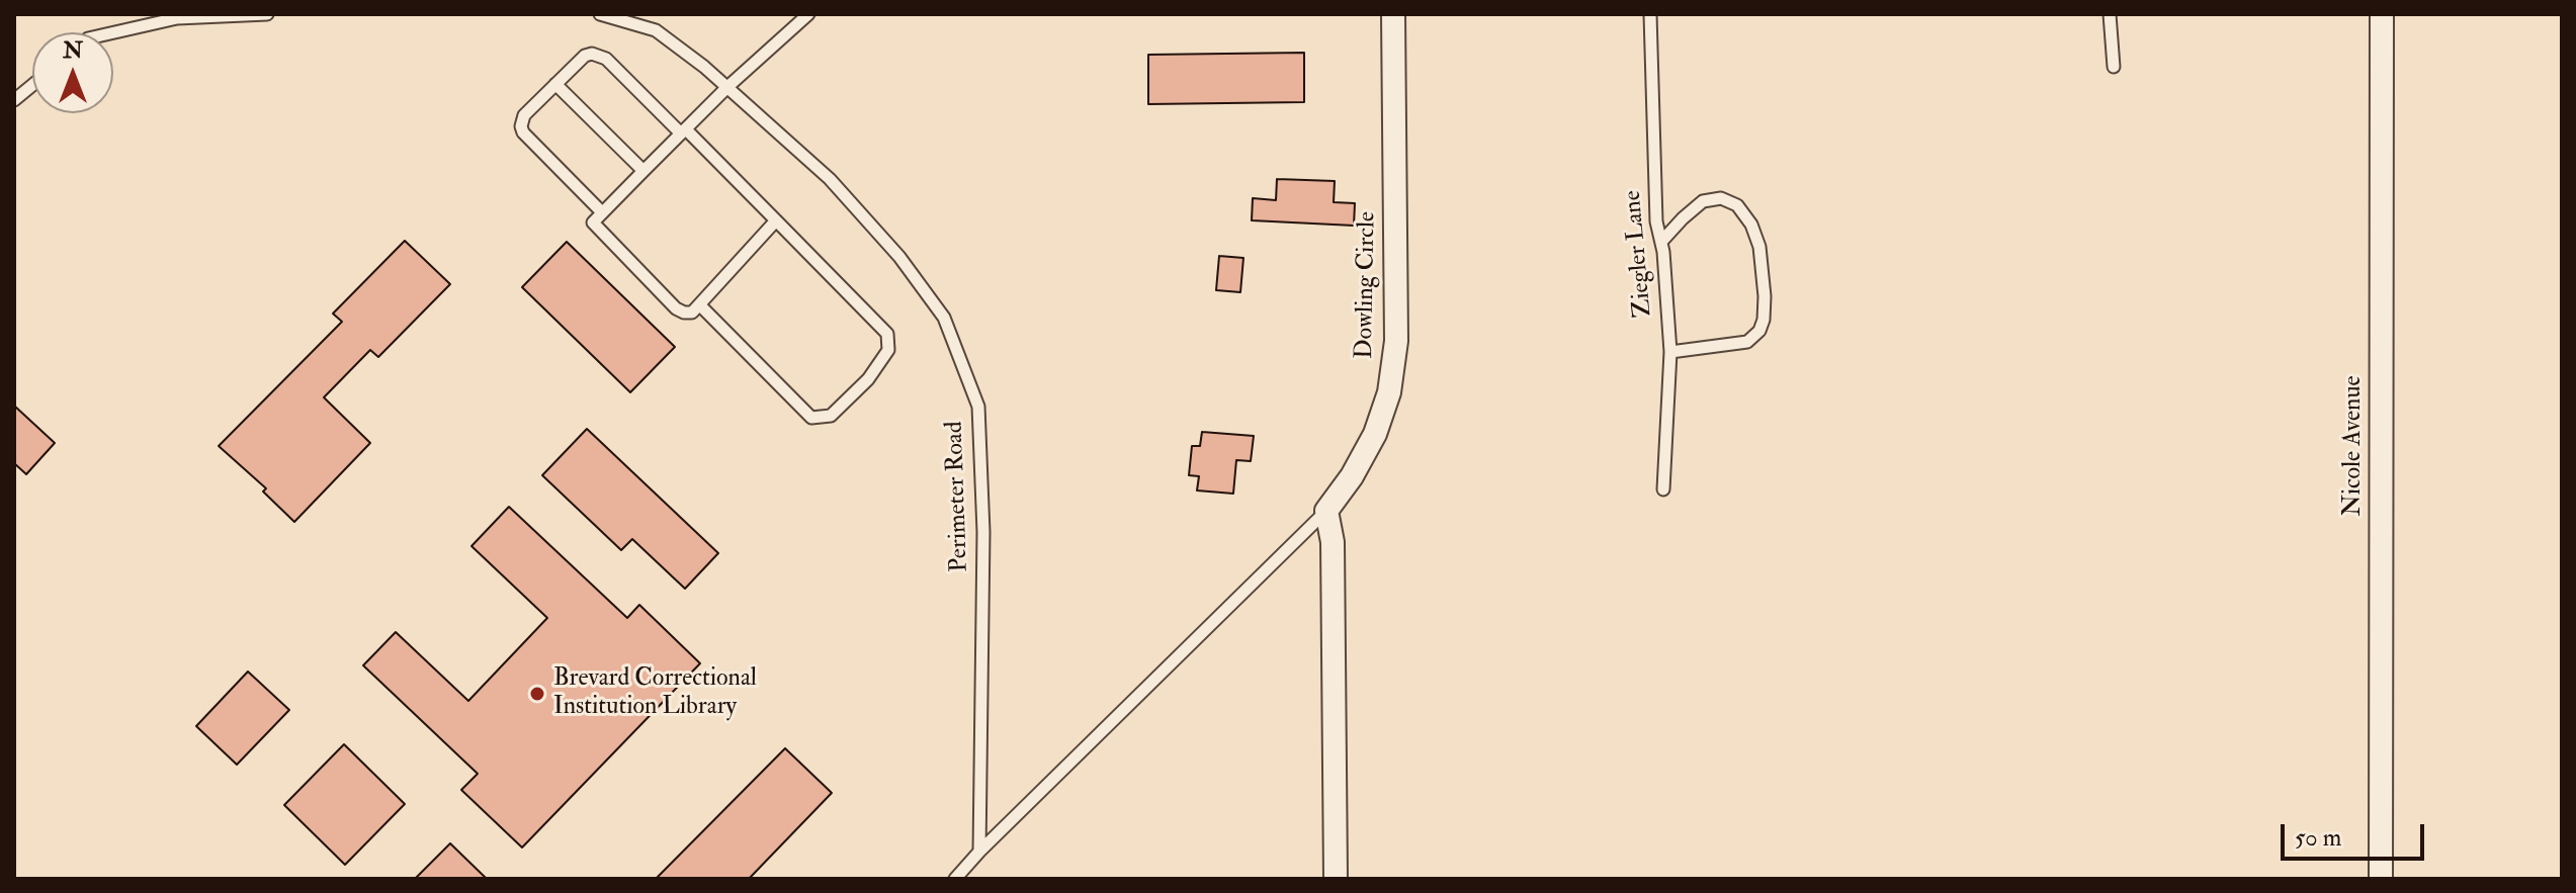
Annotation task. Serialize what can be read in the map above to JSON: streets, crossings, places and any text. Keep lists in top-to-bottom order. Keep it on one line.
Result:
{"streets":{"street":["Dowling Circle","Nicole Avenue"],"lane":["Ziegler Lane","Perimeter Road"]},"places":["Brevard Correctional Institution Library"],"scale_bar":"50 m","north":"top"}
